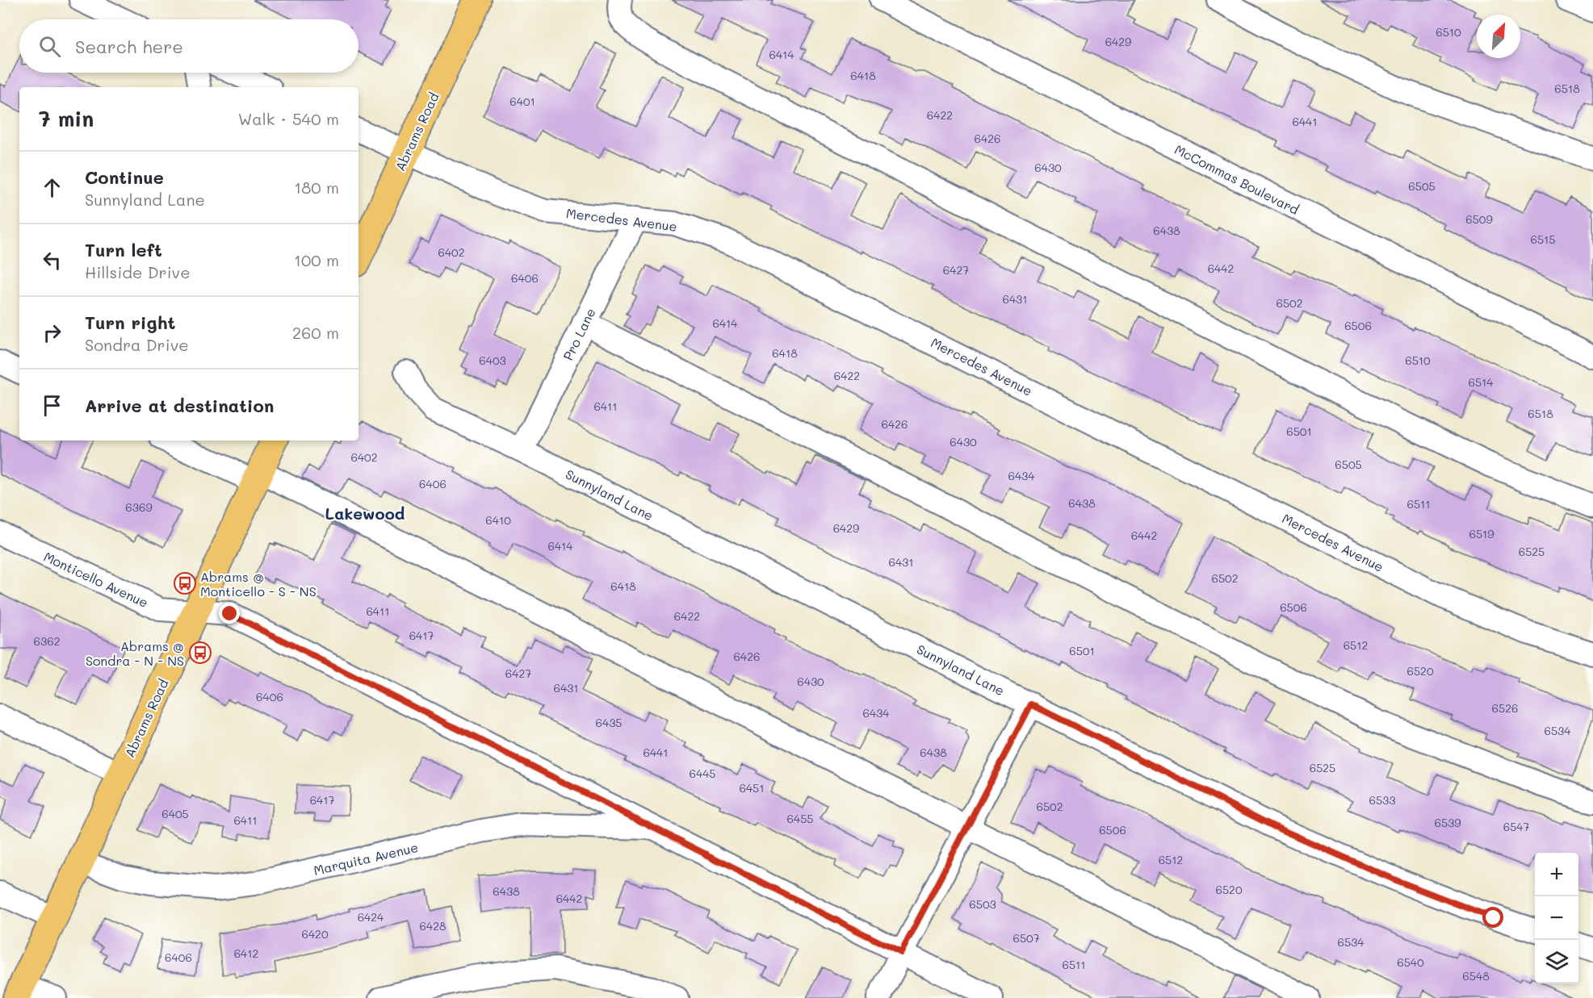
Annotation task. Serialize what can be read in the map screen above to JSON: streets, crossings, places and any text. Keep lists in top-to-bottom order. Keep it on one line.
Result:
{"streets":{"main road":["Abrams Road"],"street":["McCommas Boulevard","Mercedes Avenue","Pro Lane","Sunnyland Lane","Monticello Avenue","Marquita Avenue"]},"crossings":[["Abrams Road","Mercedes Avenue"],["Abrams Road","Monticello Avenue"],["Abrams Road","Marquita Avenue"],["Mercedes Avenue","Pro Lane"],["Pro Lane","Sunnyland Lane"],["Monticello Avenue","Marquita Avenue"]],"districts":["Lakewood"],"places":{"bus stop":["Abrams @ Monticello - S - NS","Abrams @ Sondra - N - NS"]},"house_numbers":["6510","6429","6414","6418","6518","6401","6422","6441","6426","6430","6505","6509","6438","6515","6402","6442","6427","6406","6431","6502","6414","6506","6418","6403","6510","6422","6514","6411","6518","6426","6501","6430","6402","6505","6434","6406","6438","6511","6369","6410","6429","6519","6442","6414","6525","6431","6502","6418","6506","6411","6422","6417","6362","6512","6501","6426","6520","6427","6430","6431","6406","6526","6434","6435","6534","6441","6438","6525","6445","6451","6417","6533","6502","6405","6455","6411","6539","6547","6506","6512","6520","6438","6442","6503","6424","6428","6420","6507","6534","6412","6406","6540","6511","6548"],"north":"top right","page":{"search":"Search here","heading":["7 min","Walk · 540 m"],"list":[["Continue","Sunnyland Lane","180 m"],["Turn left","Hillside Drive","100 m"],["Turn right","Sondra Drive","260 m"],"Arrive at destination"],"map_buttons":["+","−"]}}
